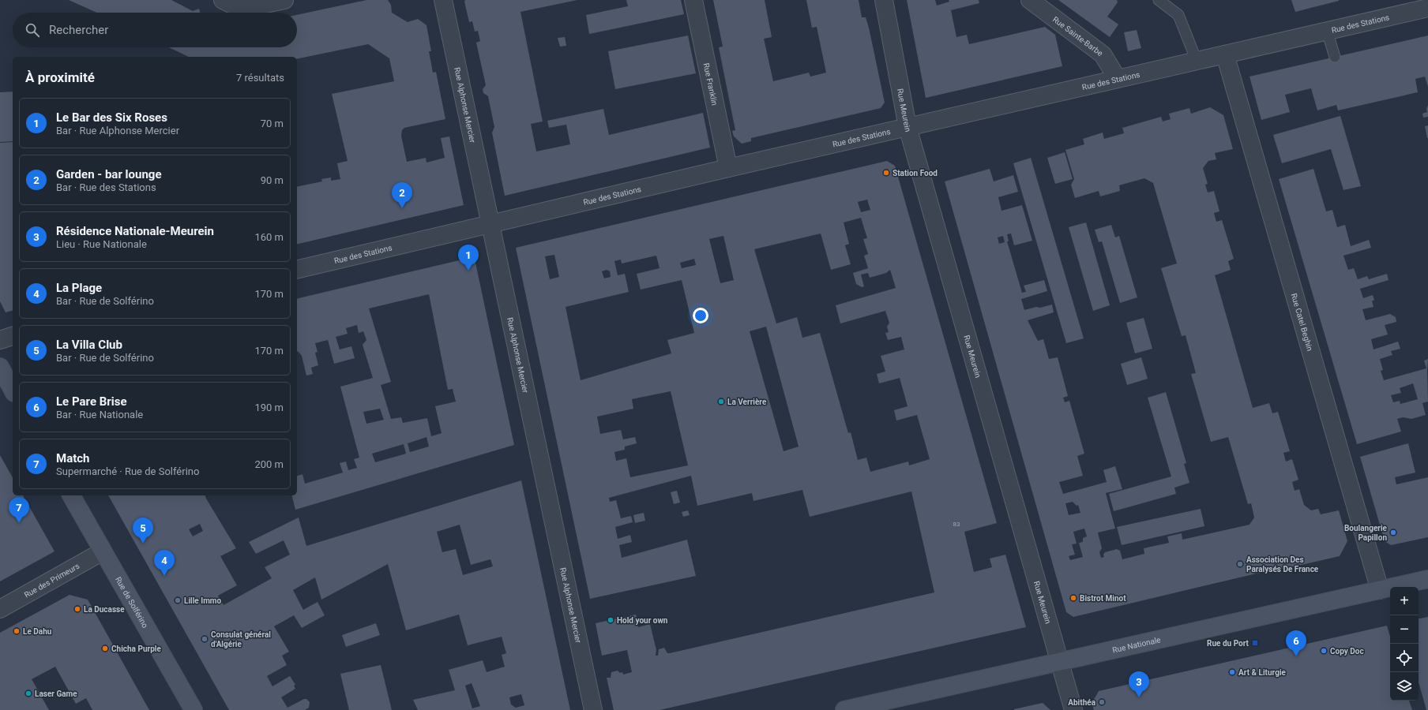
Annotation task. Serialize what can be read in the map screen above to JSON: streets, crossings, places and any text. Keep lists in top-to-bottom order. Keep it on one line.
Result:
{"streets":{"street":["Rue des Stations","Rue Sainte-Barbe","Rue Franklin","Rue Alphonse Mercier","Rue Meurein","Rue Catel Beghin","Rue des Primeurs","Rue de Solférino","Rue Nationale"]},"crossings":[["Rue des Stations","Rue Sainte-Barbe"],["Rue des Stations","Rue Franklin"],["Rue des Stations","Rue Alphonse Mercier"],["Rue des Stations","Rue Meurein"],["Rue des Stations","Rue Catel Beghin"],["Rue Meurein","Rue Nationale"],["Rue Catel Beghin","Rue Nationale"],["Rue des Primeurs","Rue de Solférino"]],"places":{"other":["Station Food","La Verrière","Boulangerie Papillon","Association Des Paralysés De France","Bistrot Minot","Lille Immo","La Ducasse","Hold your own","Le Dahu","Consulat général d'Algérie","Chicha Purple","Copy Doc","Art & Liturgie","Laser Game","Abithéa"],"transit":["Rue du Port"]},"house_numbers":["83"],"page":{"search":"Rechercher","heading":["À proximité","7 résultats"],"list":[{"mark":"1","name":"Le Bar des Six Roses","note":"Bar · Rue Alphonse Mercier","value":"70 m"},{"mark":"2","name":"Garden - bar lounge","note":"Bar · Rue des Stations","value":"90 m"},{"mark":"3","name":"Résidence Nationale-Meurein","note":"Lieu · Rue Nationale","value":"160 m"},{"mark":"4","name":"La Plage","note":"Bar · Rue de Solférino","value":"170 m"},{"mark":"5","name":"La Villa Club","note":"Bar · Rue de Solférino","value":"170 m"},{"mark":"6","name":"Le Pare Brise","note":"Bar · Rue Nationale","value":"190 m"},{"mark":"7","name":"Match","note":"Supermarché · Rue de Solférino","value":"200 m"}],"pins":["2","1","7","5","4","6","3"],"map_buttons":["+","−"]}}
